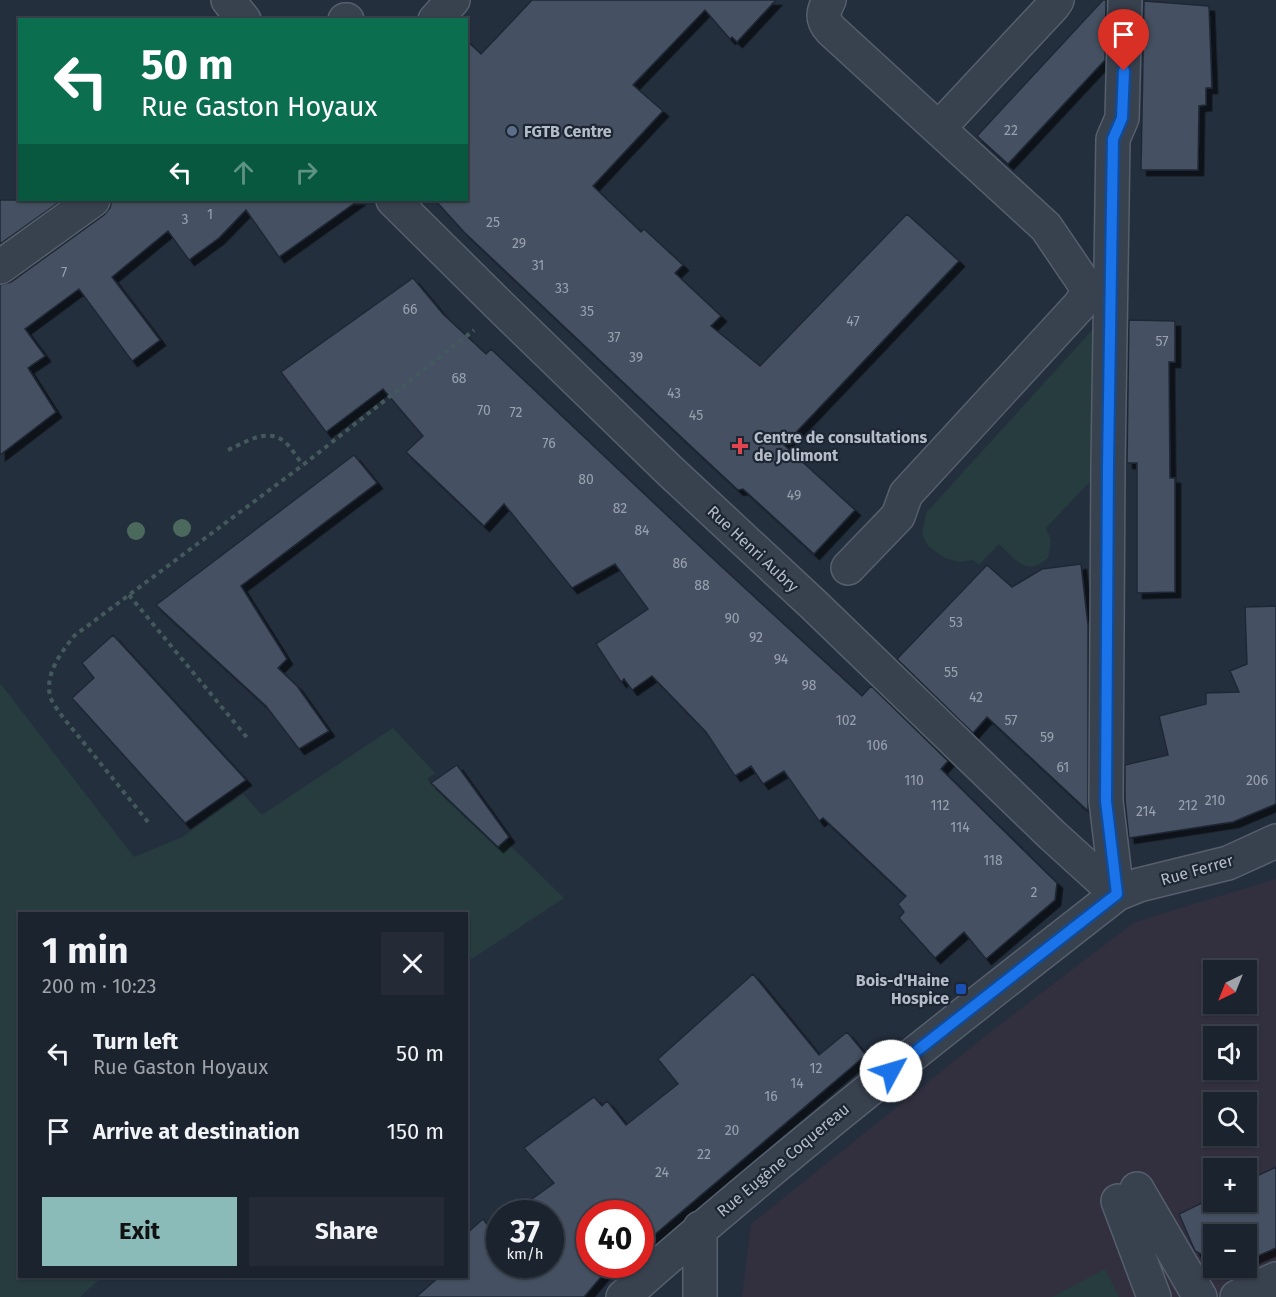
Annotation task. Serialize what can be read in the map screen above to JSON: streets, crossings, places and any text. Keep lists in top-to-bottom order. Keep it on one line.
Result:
{"streets":{"street":["Rue Henri Aubry","Rue Ferrer","Rue Eugène Coquereau"]},"crossings":[["Rue Henri Aubry","Rue Ferrer"],["Rue Henri Aubry","Rue Eugène Coquereau"],["Rue Ferrer","Rue Eugène Coquereau"]],"places":{"other":["FGTB Centre"],"health":["Centre de consultations de Jolimont"],"transit":["Bois-d'Haine Hospice"]},"house_numbers":["22","1","3","25","29","31","7","33","66","35","47","37","57","39","68","43","70","72","45","76","80","49","82","84","86","88","90","53","92","94","55","98","42","102","57","59","106","61","110","206","210","112","212","214","114","118","2","12","14","16","20","22","24"],"north":"bottom left","page":{"turn":["50 m","Rue Gaston Hoyaux"],"heading":["1 min","200 m · 10:23"],"map_buttons":["+","−"],"list":[{"name":"Turn left","note":"Rue Gaston Hoyaux","value":"50 m"},{"name":"Arrive at destination","value":"150 m"}],"buttons":["Exit","Share"],"speed":"37 km/h","limit":"40"}}
